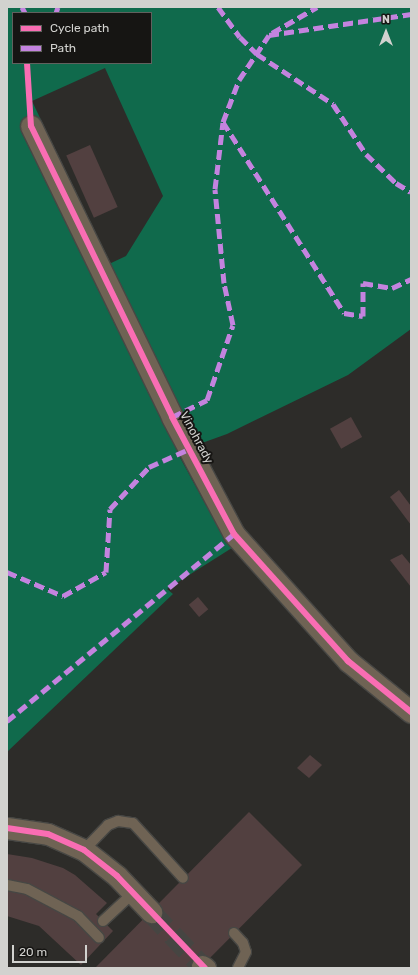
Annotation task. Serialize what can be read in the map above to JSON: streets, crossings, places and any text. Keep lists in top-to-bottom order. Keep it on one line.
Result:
{"streets":{"street":["Vinohrady"]},"legend":["Cycle path","Path"],"scale_bar":"20 m","north":"top"}
